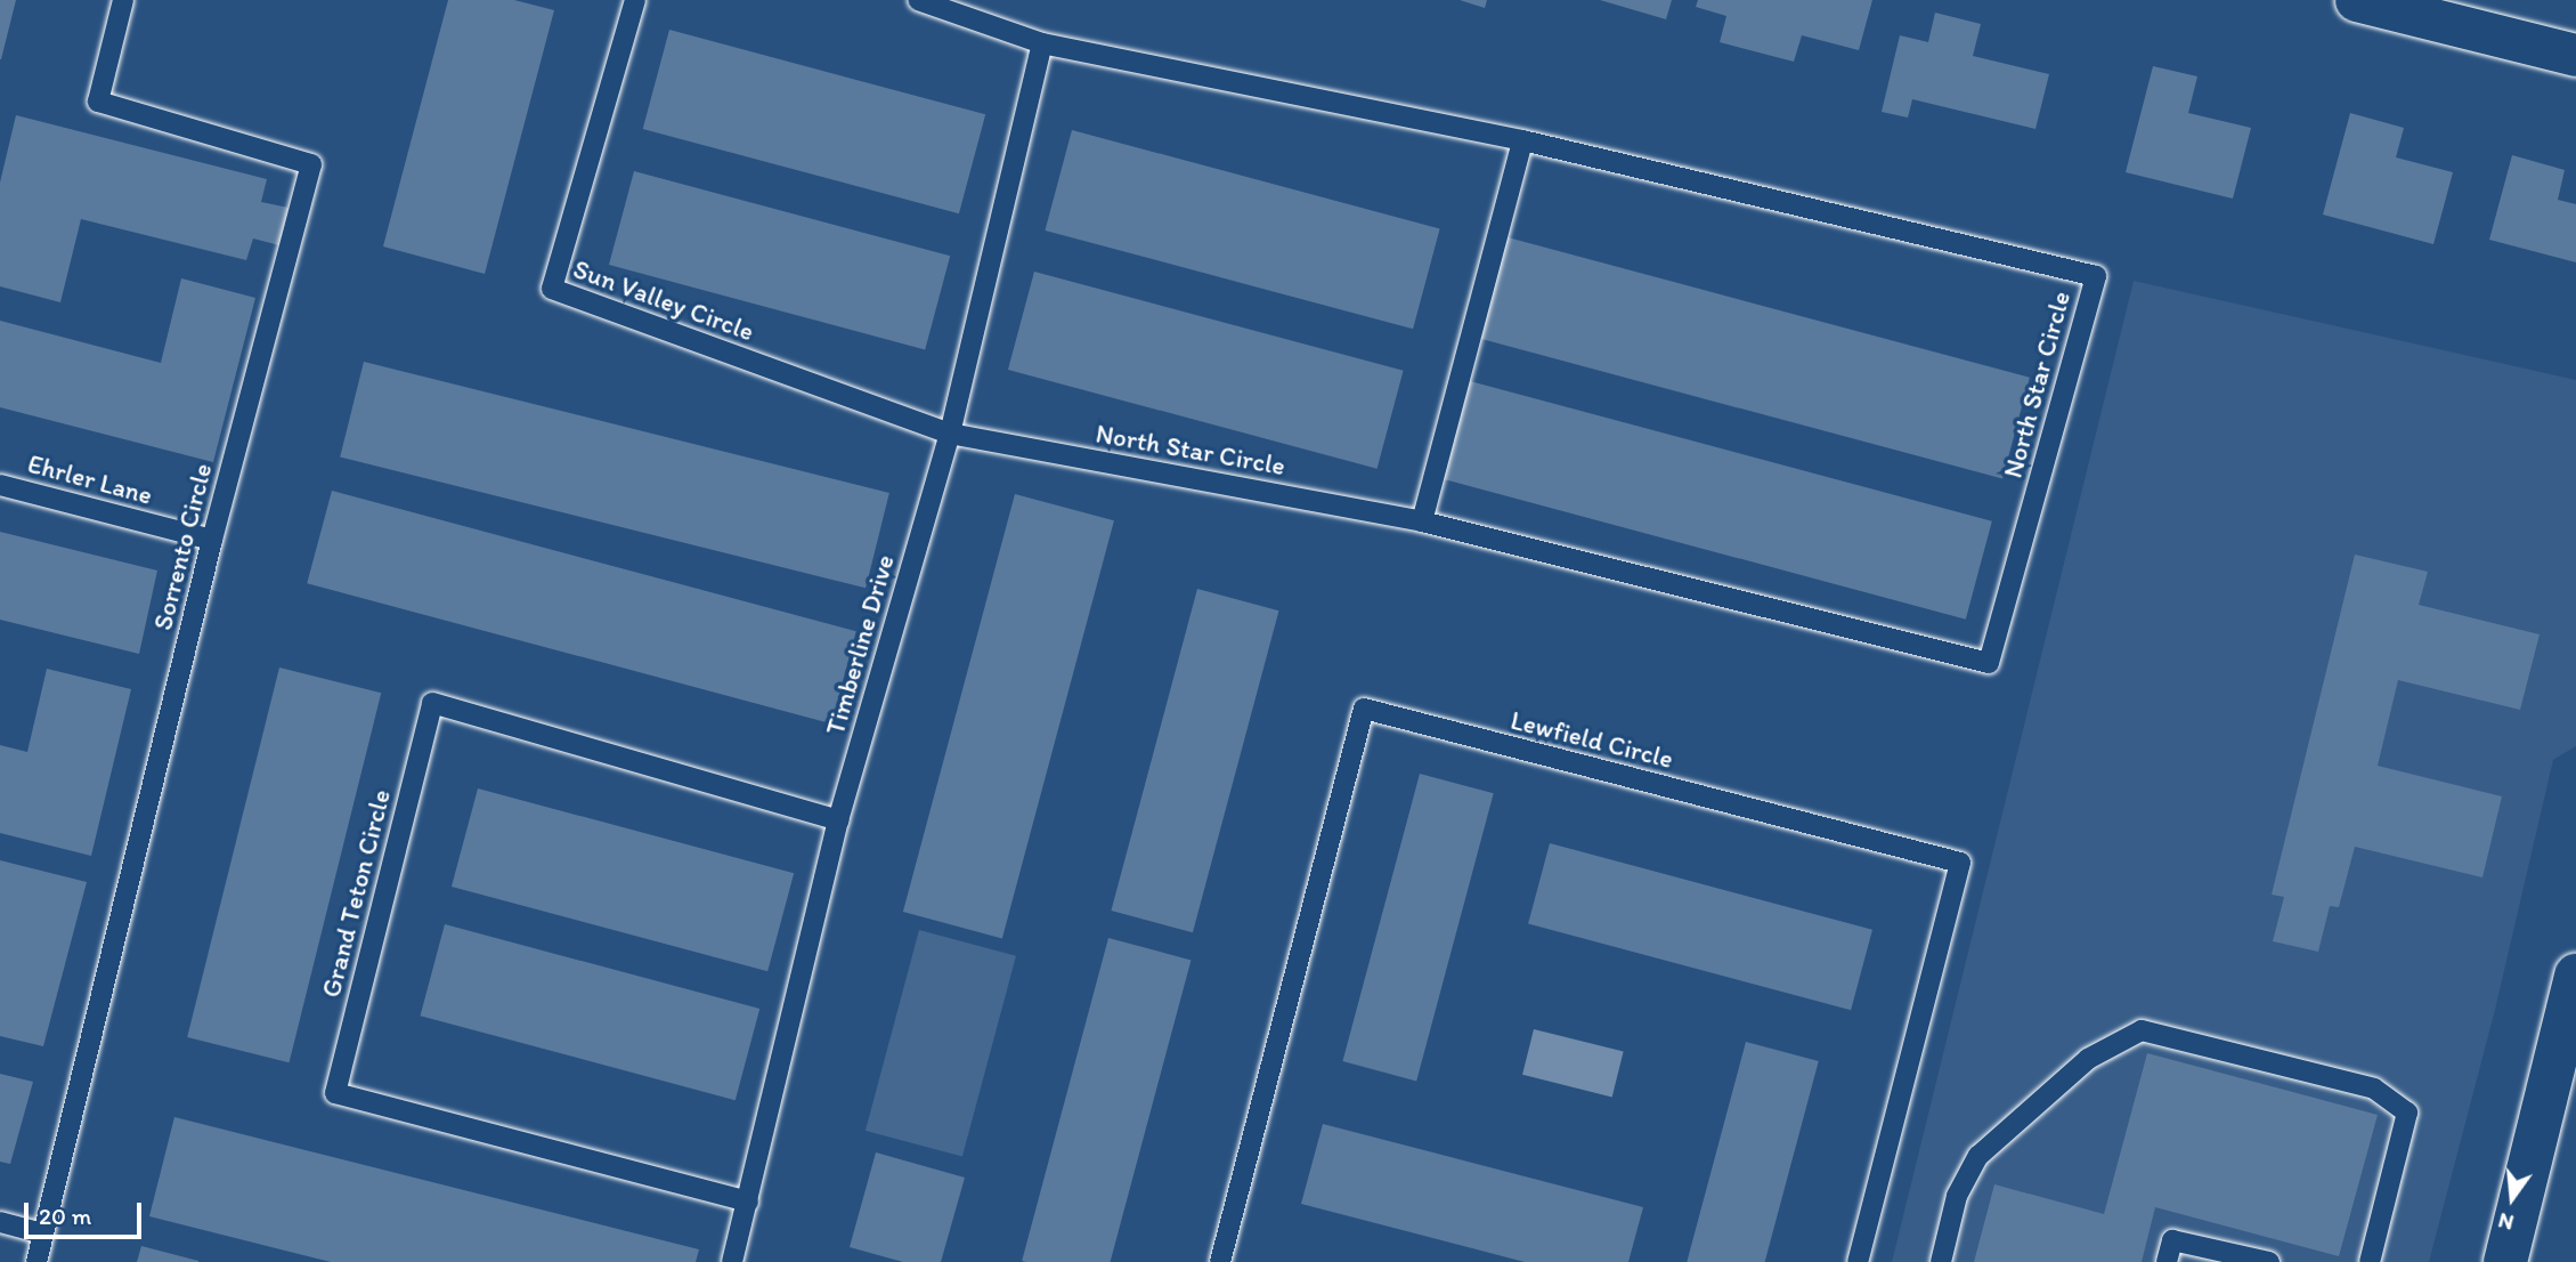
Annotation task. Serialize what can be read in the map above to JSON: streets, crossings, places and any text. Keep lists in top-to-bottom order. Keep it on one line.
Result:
{"streets":{"lane":["Sun Valley Circle","North Star Circle","Ehrler Lane","Sorrento Circle","Timberline Drive","Lewfield Circle","Grand Teton Circle"]},"crossings":[["Sun Valley Circle","North Star Circle"],["Sun Valley Circle","Timberline Drive"],["North Star Circle","Timberline Drive"],["Ehrler Lane","Sorrento Circle"],["Timberline Drive","Grand Teton Circle"]],"scale_bar":"20 m","north":"bottom"}
